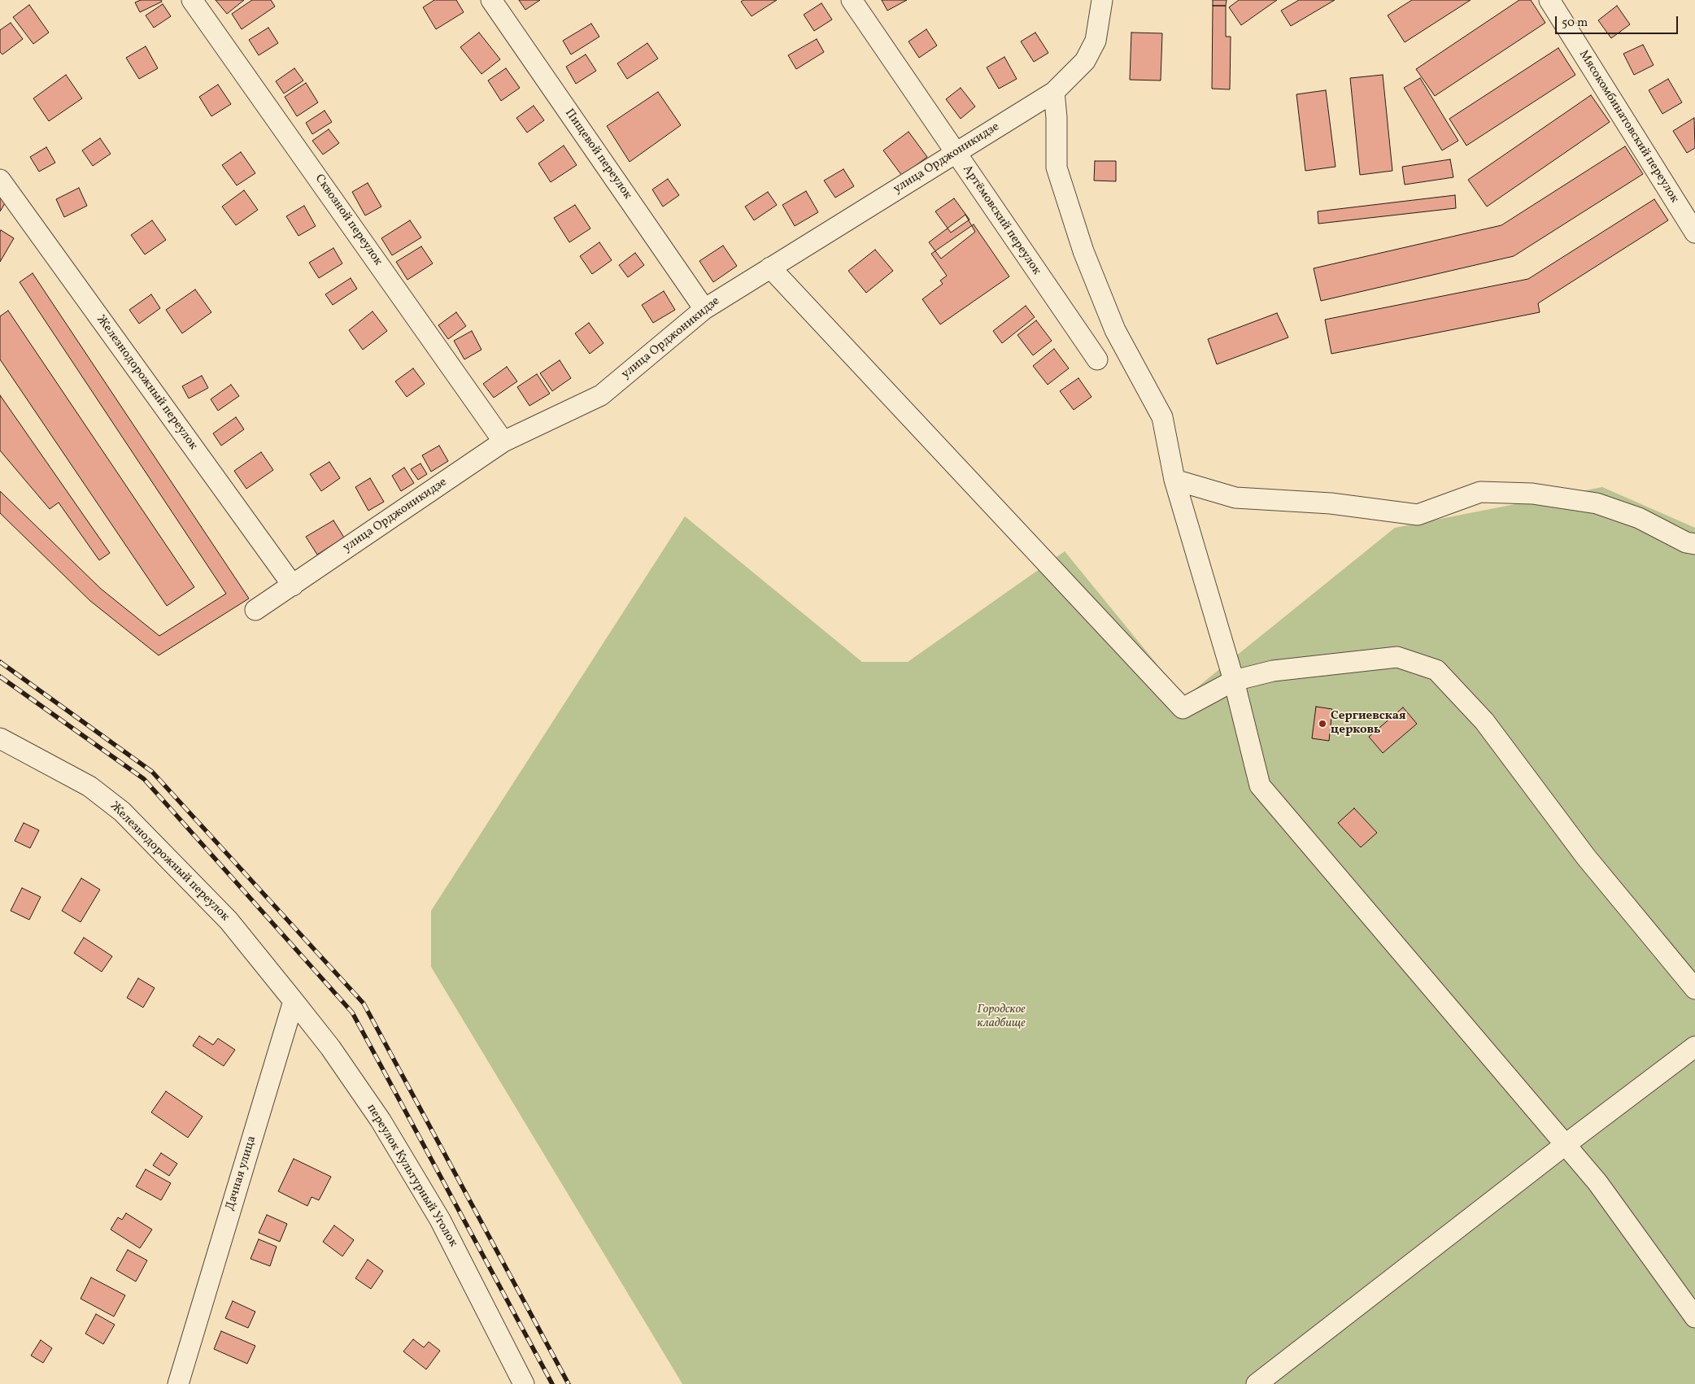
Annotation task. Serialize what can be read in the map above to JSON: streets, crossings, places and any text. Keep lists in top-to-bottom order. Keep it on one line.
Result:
{"streets":{"street":["Мясокомбинатовский переулок","Пищевой переулок","улица Орджоникидзе","Сквозной переулок","Артёмовский переулок","Железнодорожный переулок","Дачная улица","переулок Культурный Уголок"]},"crossings":[["Пищевой переулок","улица Орджоникидзе"],["улица Орджоникидзе","Сквозной переулок"],["улица Орджоникидзе","Артёмовский переулок"],["улица Орджоникидзе","Железнодорожный переулок"],["Железнодорожный переулок","Дачная улица"],["Железнодорожный переулок","переулок Культурный Уголок"],["Дачная улица","переулок Культурный Уголок"]],"parks":["Городское кладбище"],"places":["Сергиевская церковь"],"scale_bar":"50 m"}
